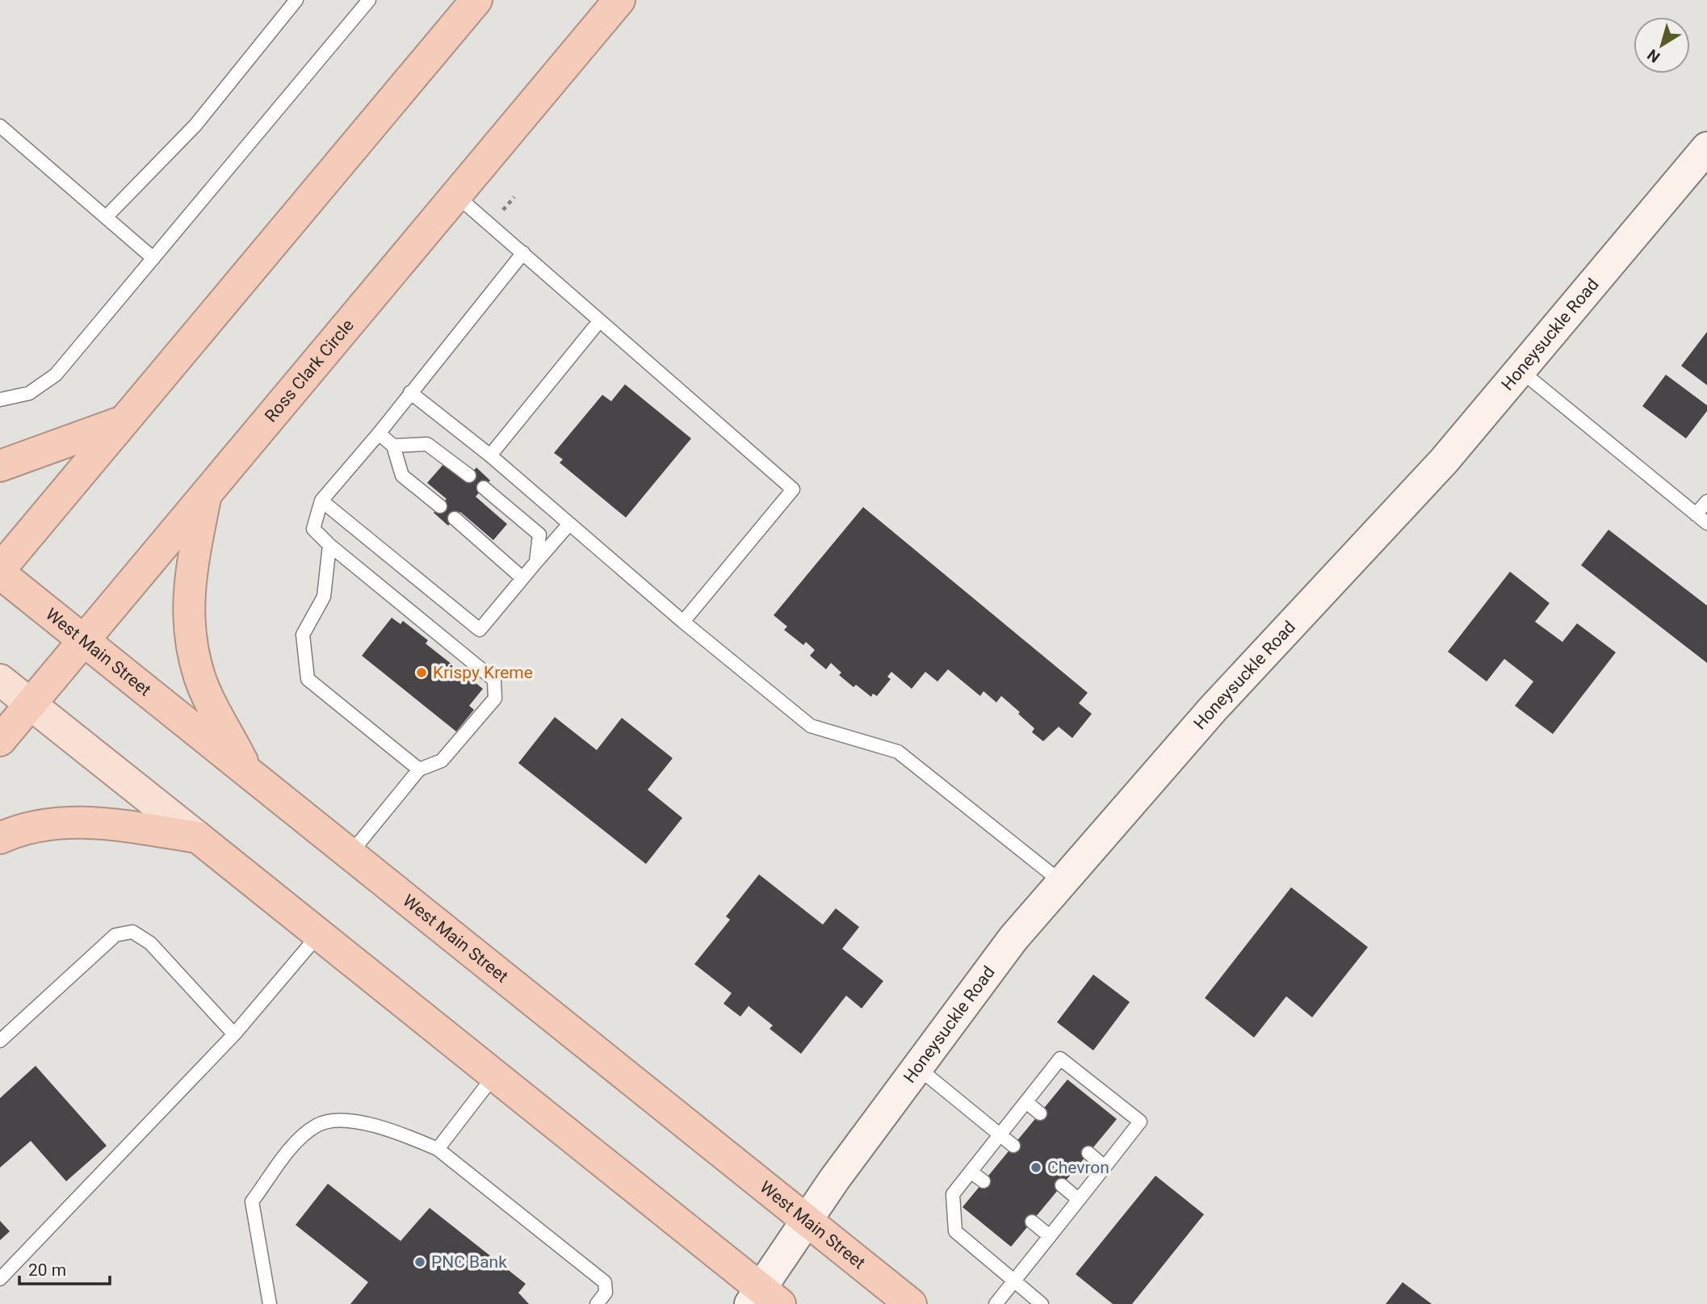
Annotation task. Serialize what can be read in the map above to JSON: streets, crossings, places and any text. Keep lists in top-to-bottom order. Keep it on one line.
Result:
{"streets":{"highway":["Ross Clark Circle","West Main Street"],"main road":["Honeysuckle Road"]},"crossings":[["Honeysuckle Road","West Main Street"],["Ross Clark Circle","West Main Street"]],"places":["Krispy Kreme","Chevron","PNC Bank"],"scale_bar":"20 m","north":"bottom left"}
